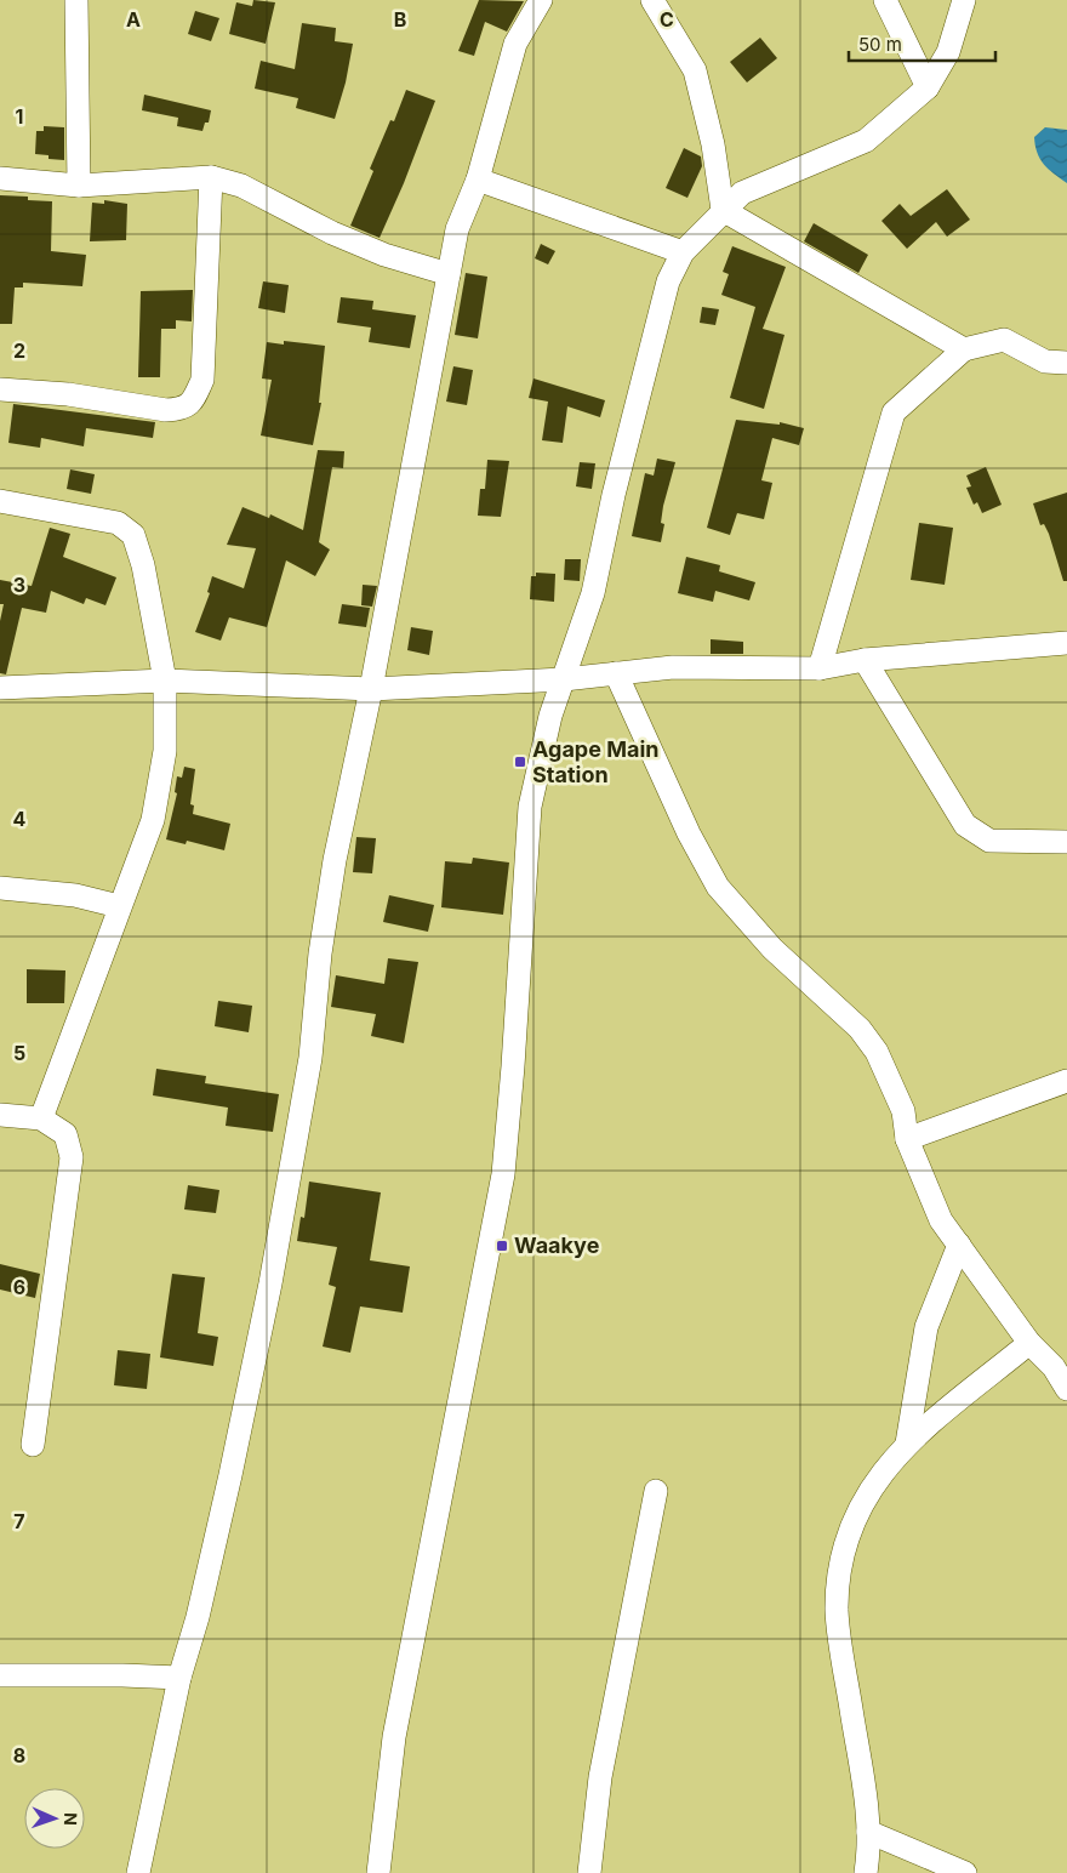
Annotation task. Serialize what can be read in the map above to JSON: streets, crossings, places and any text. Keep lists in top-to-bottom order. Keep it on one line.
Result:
{"places":{"transit":["Agape Main Station","Waakye"]},"scale_bar":"50 m","north":"right","grid":{"columns":["A","B","C"],"rows":["1","2","3","4","5","6","7","8"]}}
